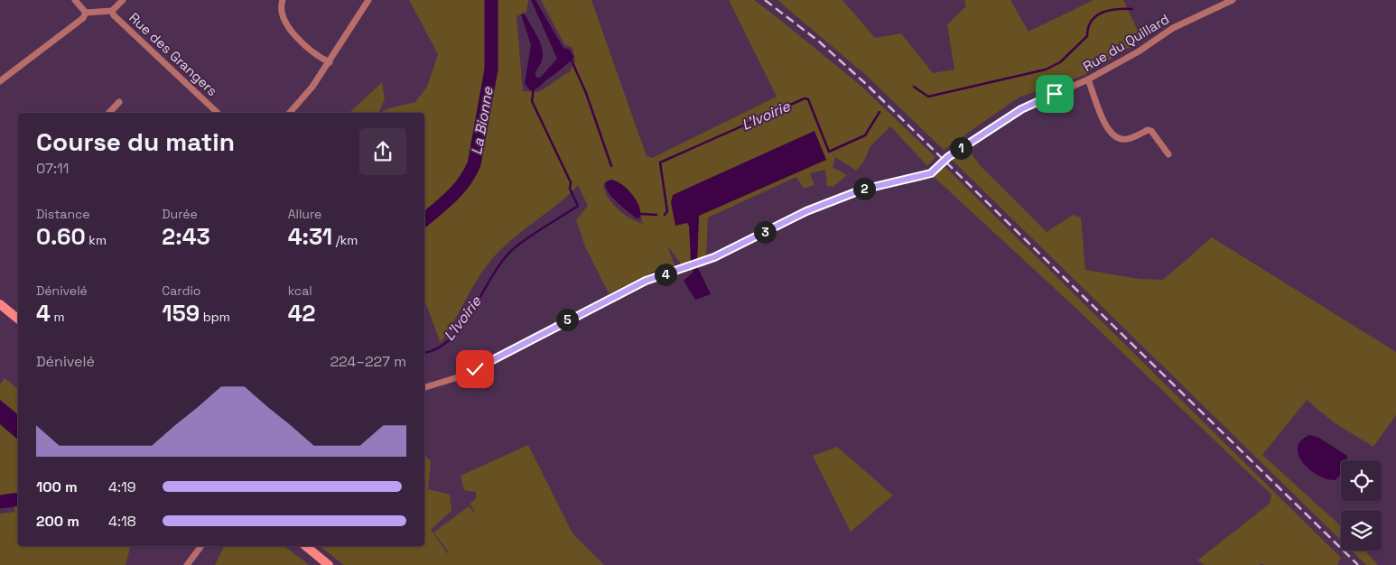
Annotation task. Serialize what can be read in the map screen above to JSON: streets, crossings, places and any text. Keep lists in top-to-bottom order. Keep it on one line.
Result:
{"streets":{"street":["Rue du Quillard","Rue des Grangers"]},"water":["L'Ivoirie","La Bionne"],"page":{"heading":["Course du matin","07:11"],"pins":["1","2","3","4","5"],"stats":[["Distance","0.60 km"],["Durée","2:43"],["Allure","4:31 /km"],["Dénivelé","4 m"],["Cardio","159 bpm"],["kcal","42"]],"chart":["Dénivelé","224–227 m"],"list":[{"name":"100 m","note":"4:19"},{"name":"200 m","note":"4:18"}]}}
